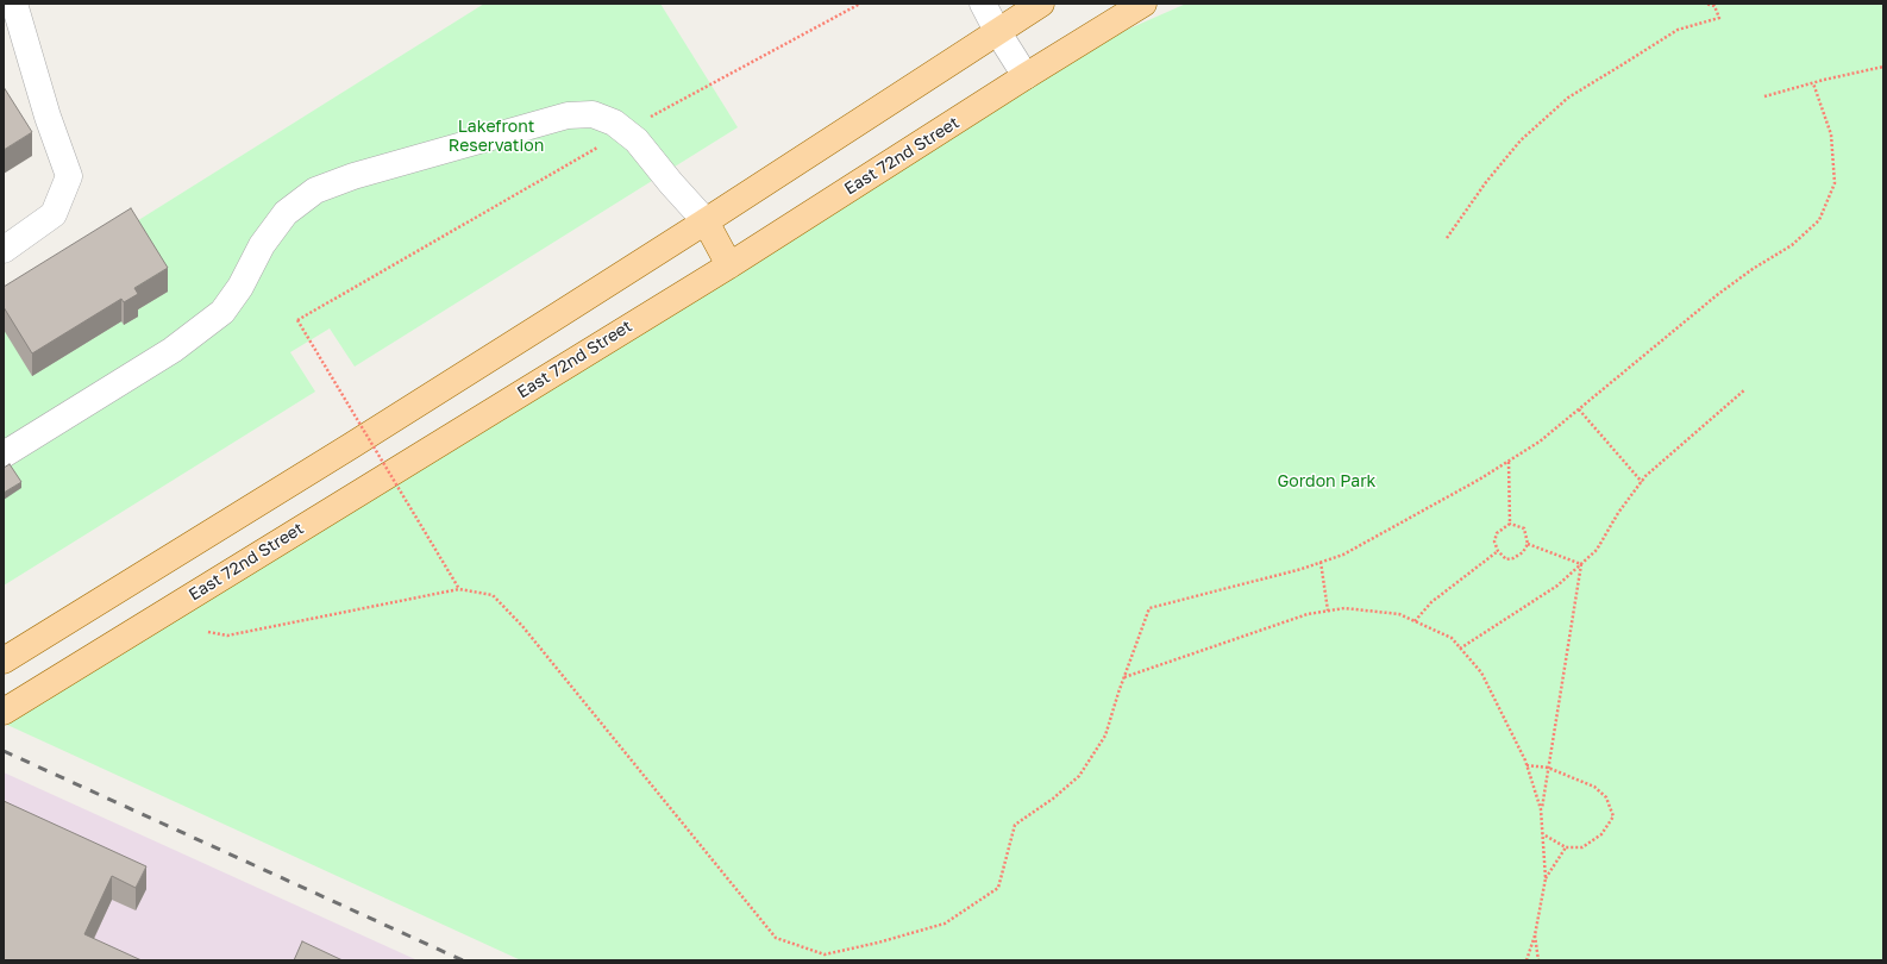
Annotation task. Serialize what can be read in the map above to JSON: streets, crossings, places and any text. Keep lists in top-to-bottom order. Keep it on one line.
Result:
{"streets":{"main road":["East 72nd Street"]},"parks":["Lakefront Reservation","Gordon Park"]}
